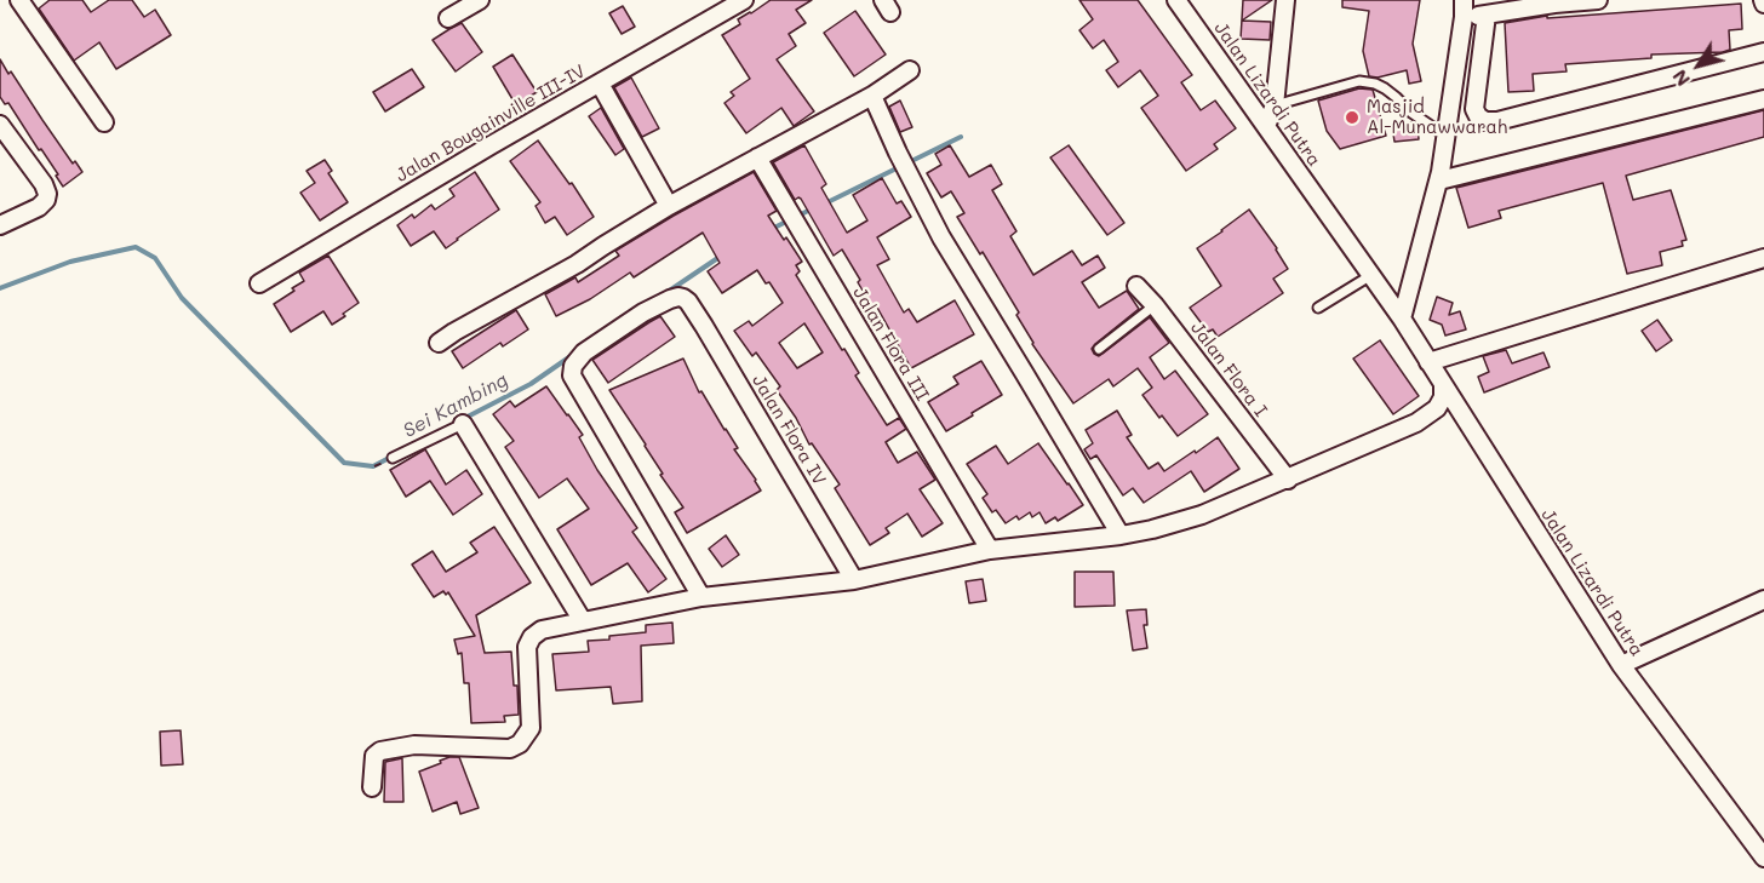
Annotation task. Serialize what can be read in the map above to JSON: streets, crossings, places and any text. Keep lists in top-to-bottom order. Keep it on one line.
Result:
{"streets":{"street":["Jalan Lizardi Putra","Jalan Bougainville III-IV","Jalan Flora III","Jalan Flora I","Jalan Flora IV"]},"water":["Sei Kambing"],"places":["Masjid Al-Munawwarah"],"north":"bottom left"}
